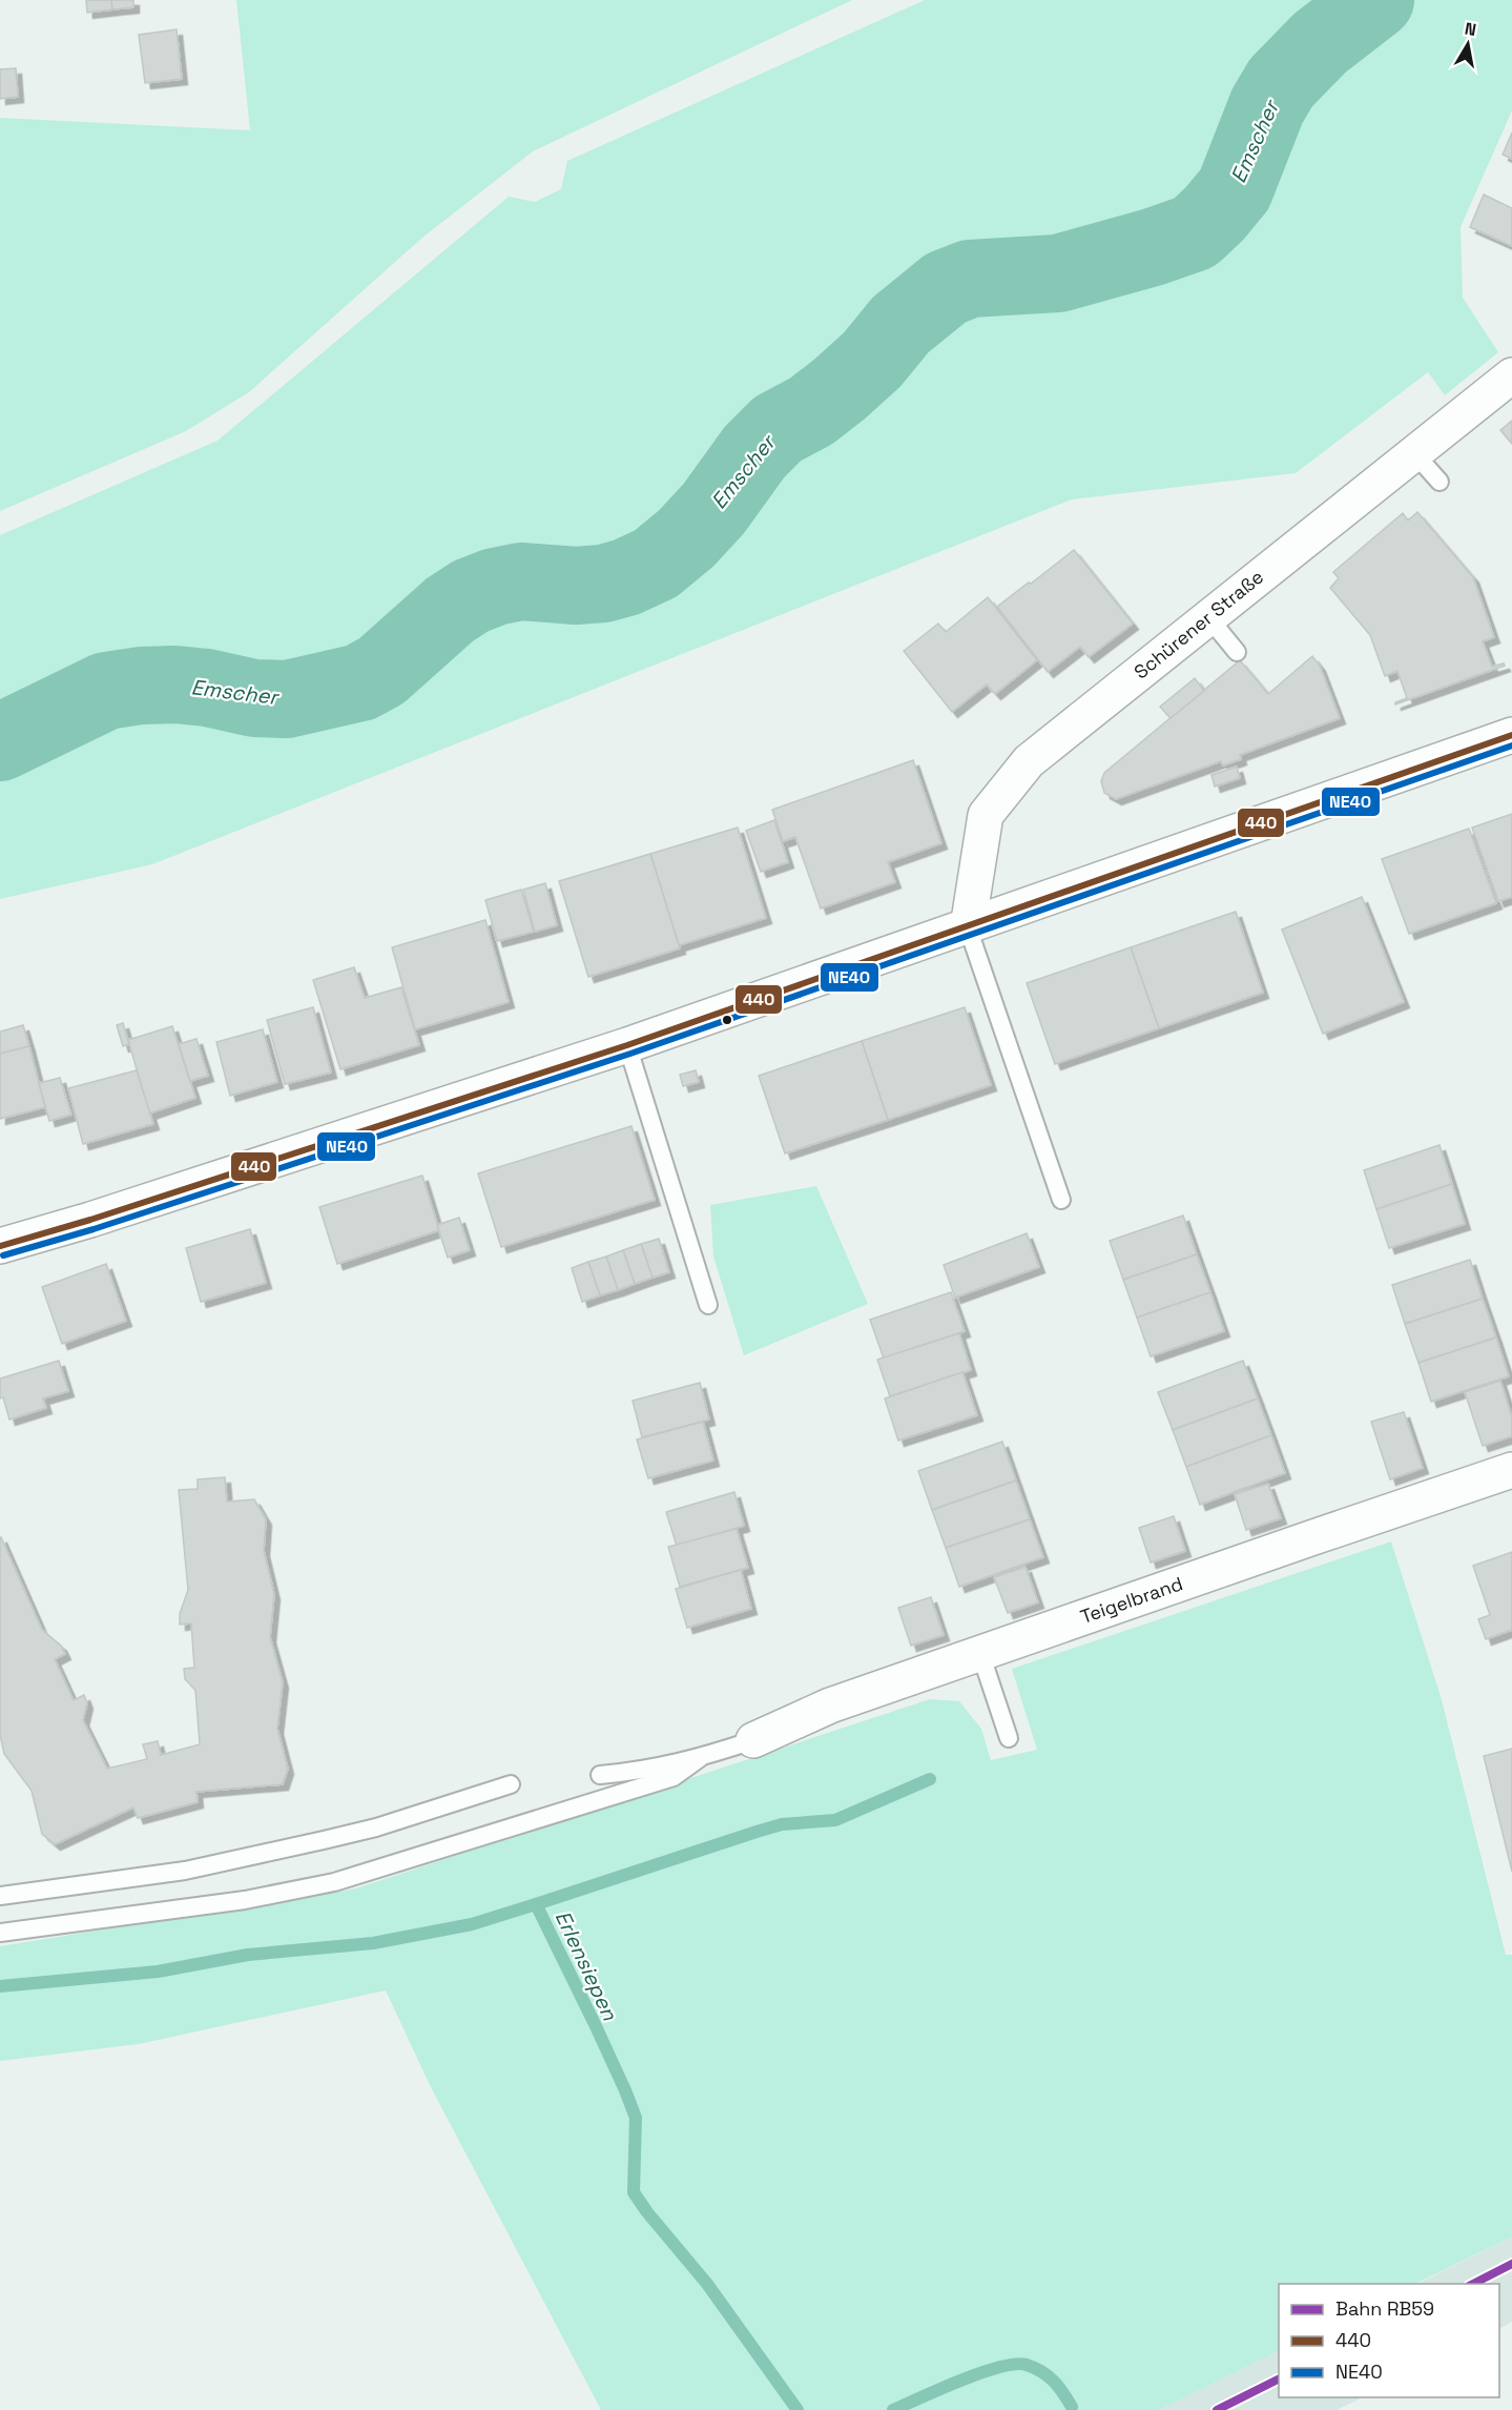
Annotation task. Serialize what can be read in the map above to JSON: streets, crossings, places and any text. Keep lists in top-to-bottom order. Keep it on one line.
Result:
{"streets":{"street":["Schürener Straße","Teigelbrand"]},"water":["Emscher","Erlensiepen"],"lines":["transit line 440","transit line NE40","rail line RB59"],"legend":["Bahn RB59","440","NE40"],"north":"top"}
